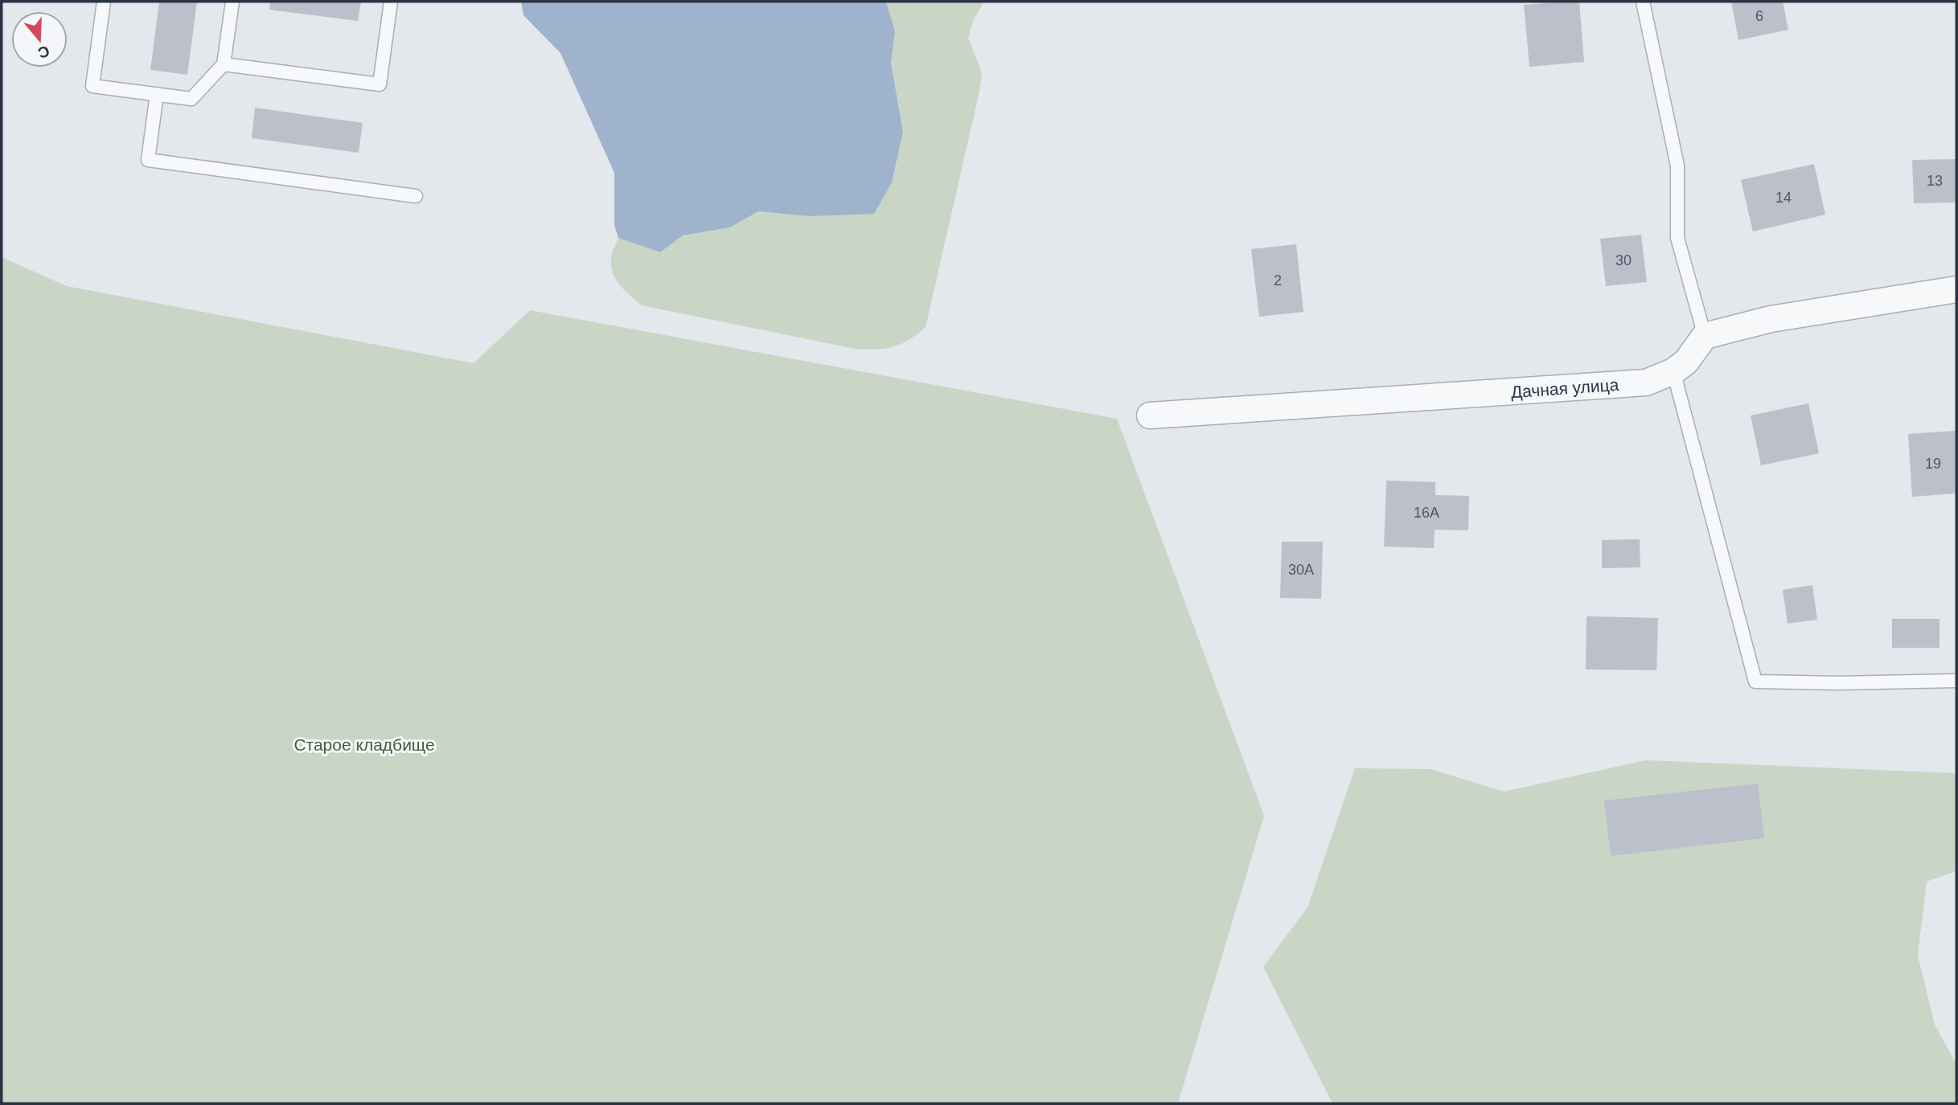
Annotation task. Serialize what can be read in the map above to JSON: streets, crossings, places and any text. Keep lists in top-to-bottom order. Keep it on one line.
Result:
{"streets":{"street":["Дачная улица"]},"parks":["Старое кладбище"],"house_numbers":["6","13","14","30","2","19","16А","30А"],"north":"bottom"}
